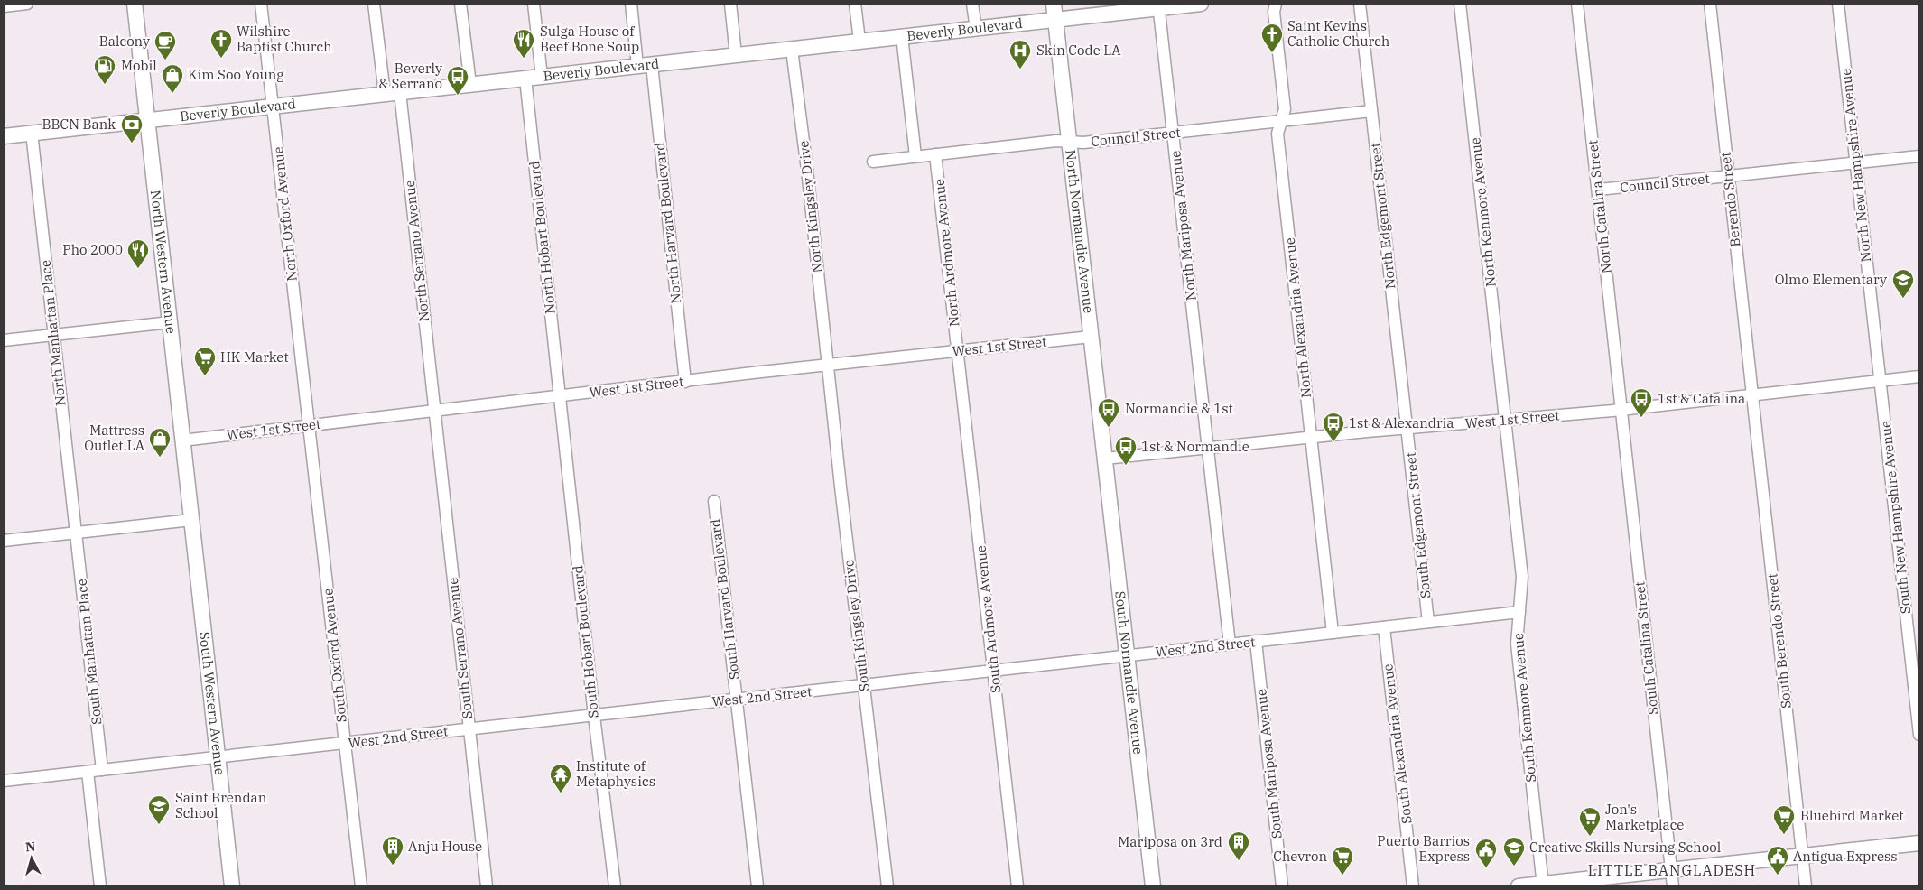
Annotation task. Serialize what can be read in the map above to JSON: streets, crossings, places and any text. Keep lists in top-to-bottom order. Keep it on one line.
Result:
{"streets":{"main road":["Beverly Boulevard","North Normandie Avenue","North Western Avenue","South Normandie Avenue","South Western Avenue"],"street":["Council Street","North New Hampshire Avenue","Berendo Street","North Kingsley Drive","North Catalina Street","North Kenmore Avenue","North Oxford Avenue","North Edgemont Street","North Harvard Boulevard","North Mariposa Avenue","North Hobart Boulevard","North Serrano Avenue","North Ardmore Avenue","North Alexandria Avenue","North Manhattan Place","West 1st Street","South New Hampshire Avenue","South Edgemont Street","South Harvard Boulevard","South Ardmore Avenue","South Kingsley Drive","South Berendo Street","South Hobart Boulevard","West 2nd Street","South Serrano Avenue","South Catalina Street","South Manhattan Place","South Oxford Avenue","South Kenmore Avenue","South Alexandria Avenue","South Mariposa Avenue"]},"crossings":[["Beverly Boulevard","North Kingsley Drive"],["Beverly Boulevard","North Oxford Avenue"],["Beverly Boulevard","North Harvard Boulevard"],["Beverly Boulevard","North Mariposa Avenue"],["Beverly Boulevard","North Normandie Avenue"],["Beverly Boulevard","North Hobart Boulevard"],["Beverly Boulevard","North Serrano Avenue"],["Beverly Boulevard","North Western Avenue"],["Beverly Boulevard","North Manhattan Place"],["Council Street","North New Hampshire Avenue"],["Council Street","Berendo Street"],["Council Street","North Catalina Street"],["Council Street","North Edgemont Street"],["Council Street","North Mariposa Avenue"],["Council Street","North Normandie Avenue"],["Council Street","North Ardmore Avenue"],["Council Street","North Alexandria Avenue"],["North New Hampshire Avenue","West 1st Street"],["North New Hampshire Avenue","South New Hampshire Avenue"],["Berendo Street","West 1st Street"],["Berendo Street","South Berendo Street"],["North Kingsley Drive","West 1st Street"],["North Kingsley Drive","South Kingsley Drive"],["North Catalina Street","West 1st Street"],["North Catalina Street","South Catalina Street"],["North Kenmore Avenue","West 1st Street"],["North Kenmore Avenue","South Kenmore Avenue"],["North Oxford Avenue","West 1st Street"],["North Oxford Avenue","South Oxford Avenue"],["North Edgemont Street","West 1st Street"],["North Edgemont Street","South Edgemont Street"],["North Harvard Boulevard","West 1st Street"],["North Mariposa Avenue","West 1st Street"],["North Normandie Avenue","West 1st Street"],["North Normandie Avenue","South Normandie Avenue"],["North Hobart Boulevard","West 1st Street"],["North Hobart Boulevard","South Hobart Boulevard"],["North Serrano Avenue","West 1st Street"],["North Serrano Avenue","South Serrano Avenue"],["North Ardmore Avenue","West 1st Street"],["North Ardmore Avenue","South Ardmore Avenue"],["North Western Avenue","West 1st Street"],["North Western Avenue","South Western Avenue"],["North Alexandria Avenue","West 1st Street"],["North Alexandria Avenue","West 2nd Street"],["North Manhattan Place","South Manhattan Place"],["West 1st Street","South New Hampshire Avenue"],["West 1st Street","South Edgemont Street"],["West 1st Street","South Ardmore Avenue"],["West 1st Street","South Kingsley Drive"],["West 1st Street","South Berendo Street"],["West 1st Street","South Hobart Boulevard"],["West 1st Street","South Serrano Avenue"],["West 1st Street","South Catalina Street"],["West 1st Street","South Oxford Avenue"],["West 1st Street","South Normandie Avenue"],["West 1st Street","South Kenmore Avenue"],["South Edgemont Street","West 2nd Street"],["South Harvard Boulevard","West 2nd Street"],["South Ardmore Avenue","West 2nd Street"],["South Kingsley Drive","West 2nd Street"],["South Hobart Boulevard","West 2nd Street"],["West 2nd Street","South Serrano Avenue"],["West 2nd Street","South Manhattan Place"],["West 2nd Street","South Oxford Avenue"],["West 2nd Street","South Normandie Avenue"],["West 2nd Street","South Western Avenue"],["West 2nd Street","South Kenmore Avenue"],["West 2nd Street","South Alexandria Avenue"],["West 2nd Street","South Mariposa Avenue"]],"districts":["LITTLE BANGLADESH"],"places":{"church":["Saint Kevins Catholic Church","Wilshire Baptist Church"],"restaurant":["Sulga House of Beef Bone Soup","Pho 2000"],"cafe":["Balcony"],"hospital":["Skin Code LA"],"fuel station":["Mobil"],"shop":["Kim Soo Young","Mattress Outlet.LA"],"bus stop":["Beverly & Serrano","1st & Catalina","Normandie & 1st","1st & Alexandria","1st & Normandie"],"bank":["BBCN Bank"],"school or university":["Olmo Elementary","Saint Brendan School","Creative Skills Nursing School"],"supermarket":["HK Market","Bluebird Market","Jon's Marketplace","Chevron"],"temple":["Institute of Metaphysics"],"building":["Mariposa on 3rd","Anju House"],"public building":["Puerto Barrios Express","Antigua Express"]},"north":"top"}
